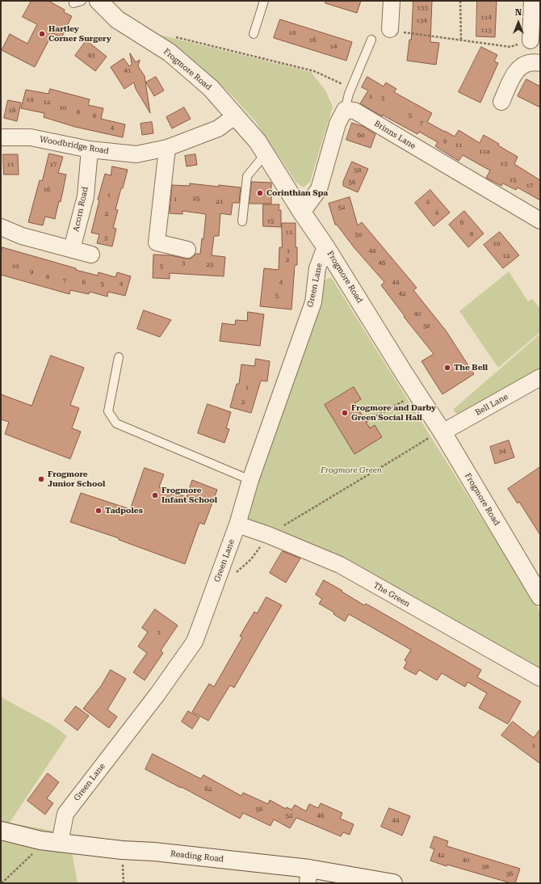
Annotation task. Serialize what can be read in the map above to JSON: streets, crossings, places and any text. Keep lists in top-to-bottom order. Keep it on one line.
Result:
{"streets":{"street":["Frogmore Road","Brinns Lane","Woodbridge Road","Acorn Road","Green Lane","Bell Lane","The Green","Reading Road"]},"crossings":[["Frogmore Road","Woodbridge Road"],["Frogmore Road","Green Lane"],["Frogmore Road","Bell Lane"],["Woodbridge Road","Acorn Road"],["Green Lane","The Green"],["Green Lane","Reading Road"]],"parks":["Frogmore Green"],"places":["Hartley Corner Surgery","Corinthian Spa","The Bell","Frogmore and Darby Green Social Hall","Frogmore Junior School","Frogmore Infant School","Tadpoles"],"house_numbers":["133","114","134","113","18","16","14","43","41","1","3","14","12","10","16","8","5","6","7","4","60","9","11","11a","13","11","17","58","15","56","17","16","1","25","1","21","2","52","4","2","15","6","11","8","50","3","10","1","48","12","2","3","46","23","10","5","9","8","7","6","4","44","5","4","42","5","40","38","1","2","34","1","1","62","56","52","46","44","42","40","38","36"],"north":"top"}
